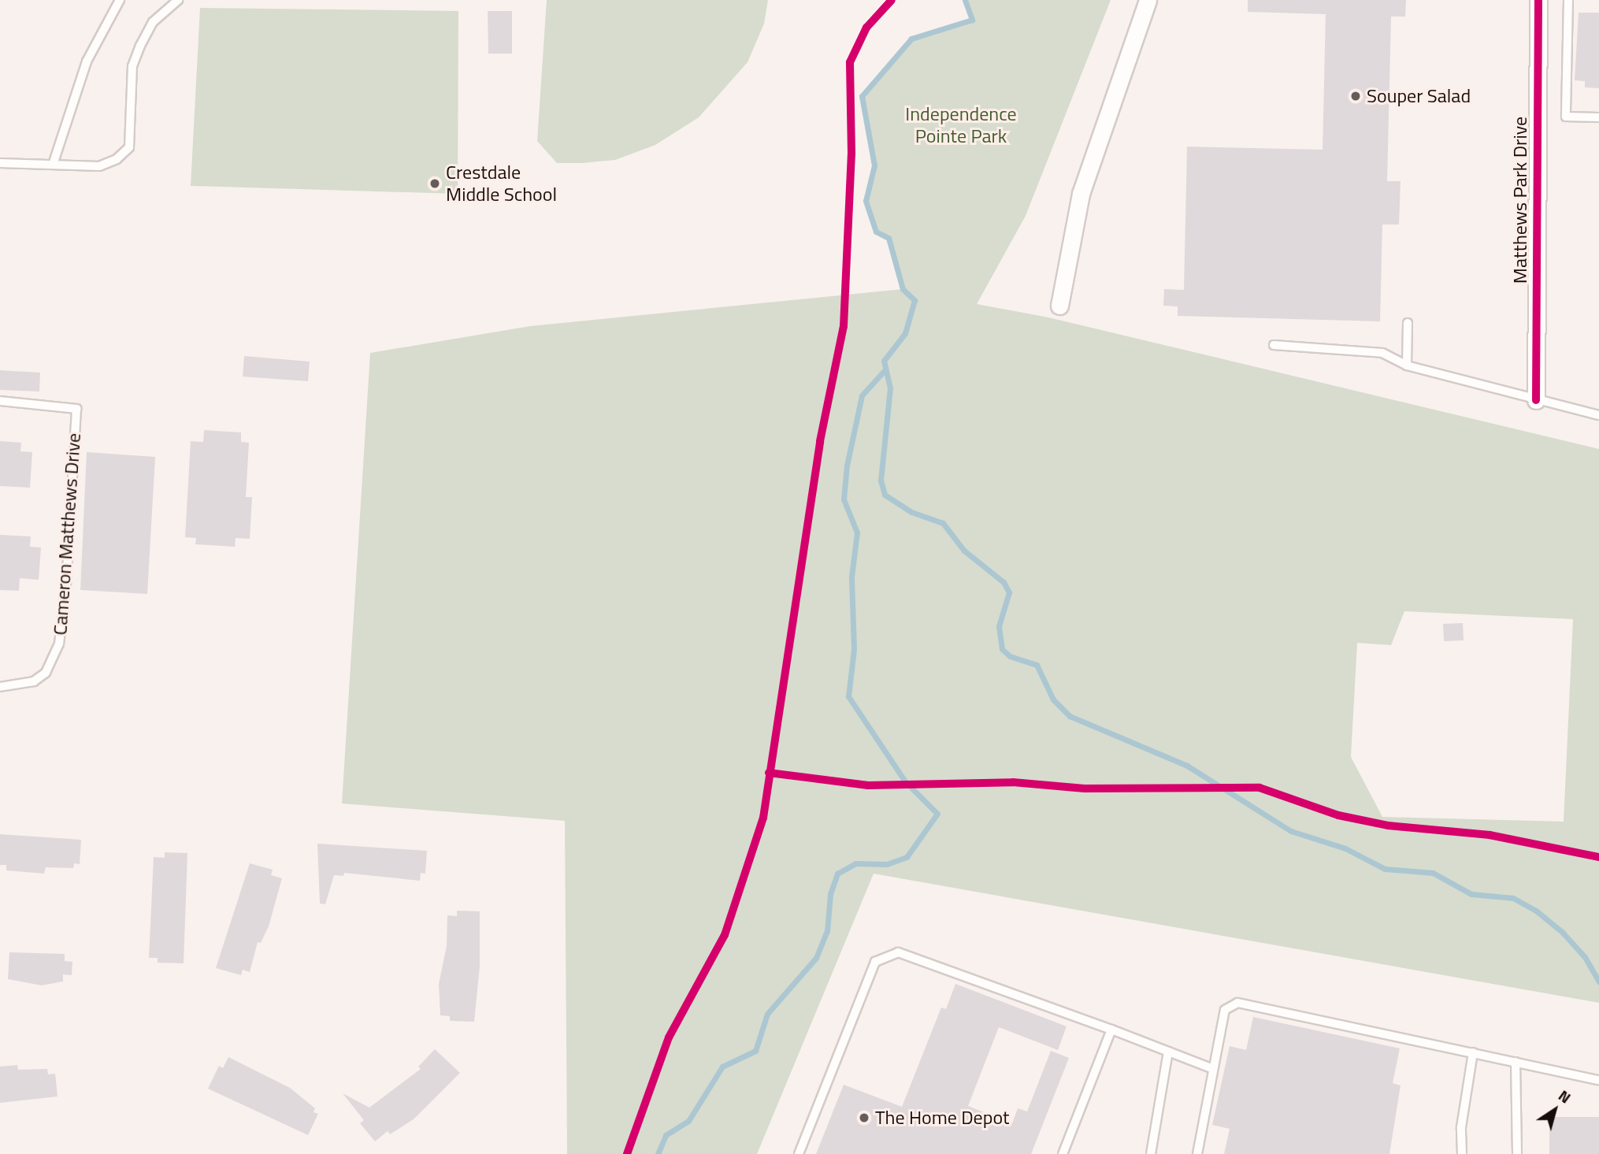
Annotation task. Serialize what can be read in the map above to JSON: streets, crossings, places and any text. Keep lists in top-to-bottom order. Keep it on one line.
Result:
{"streets":{"street":["Matthews Park Drive"],"lane":["Cameron Matthews Drive"]},"parks":["Independence Pointe Park"],"places":["Souper Salad","Crestdale Middle School","The Home Depot"],"north":"top right"}
